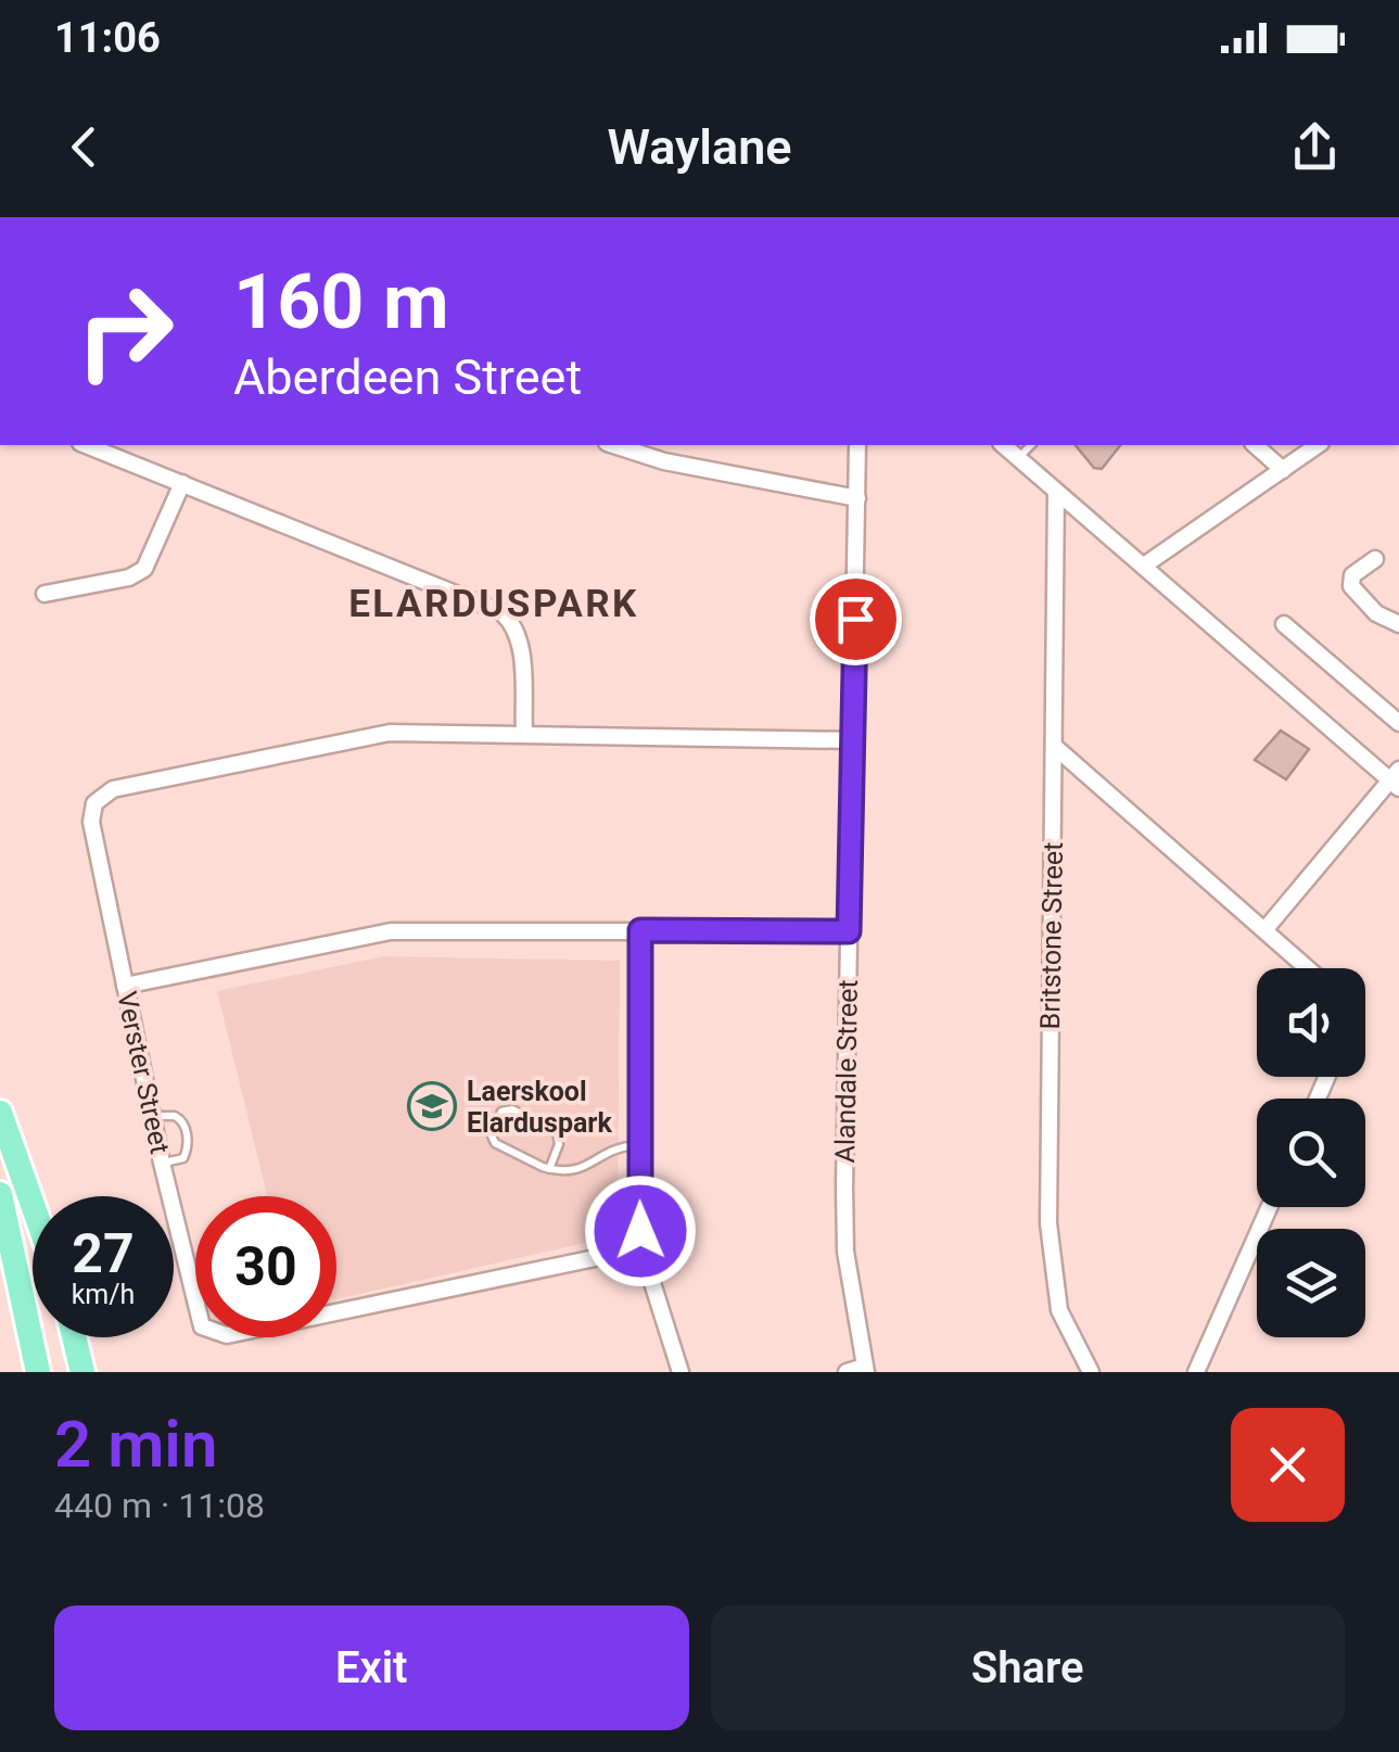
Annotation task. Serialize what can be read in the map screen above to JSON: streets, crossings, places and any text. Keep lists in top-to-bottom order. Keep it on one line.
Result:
{"streets":{"street":["Britstone Street","Alandale Street","Verster Street"]},"districts":["ELARDUSPARK"],"places":{"school or university":["Laerskool Elarduspark"]},"page":{"status":"11:06","header":"Waylane","turn":["160 m","Aberdeen Street"],"speed":"27 km/h","limit":"30","heading":["2 min","440 m · 11:08"],"buttons":["Exit","Share"]}}
